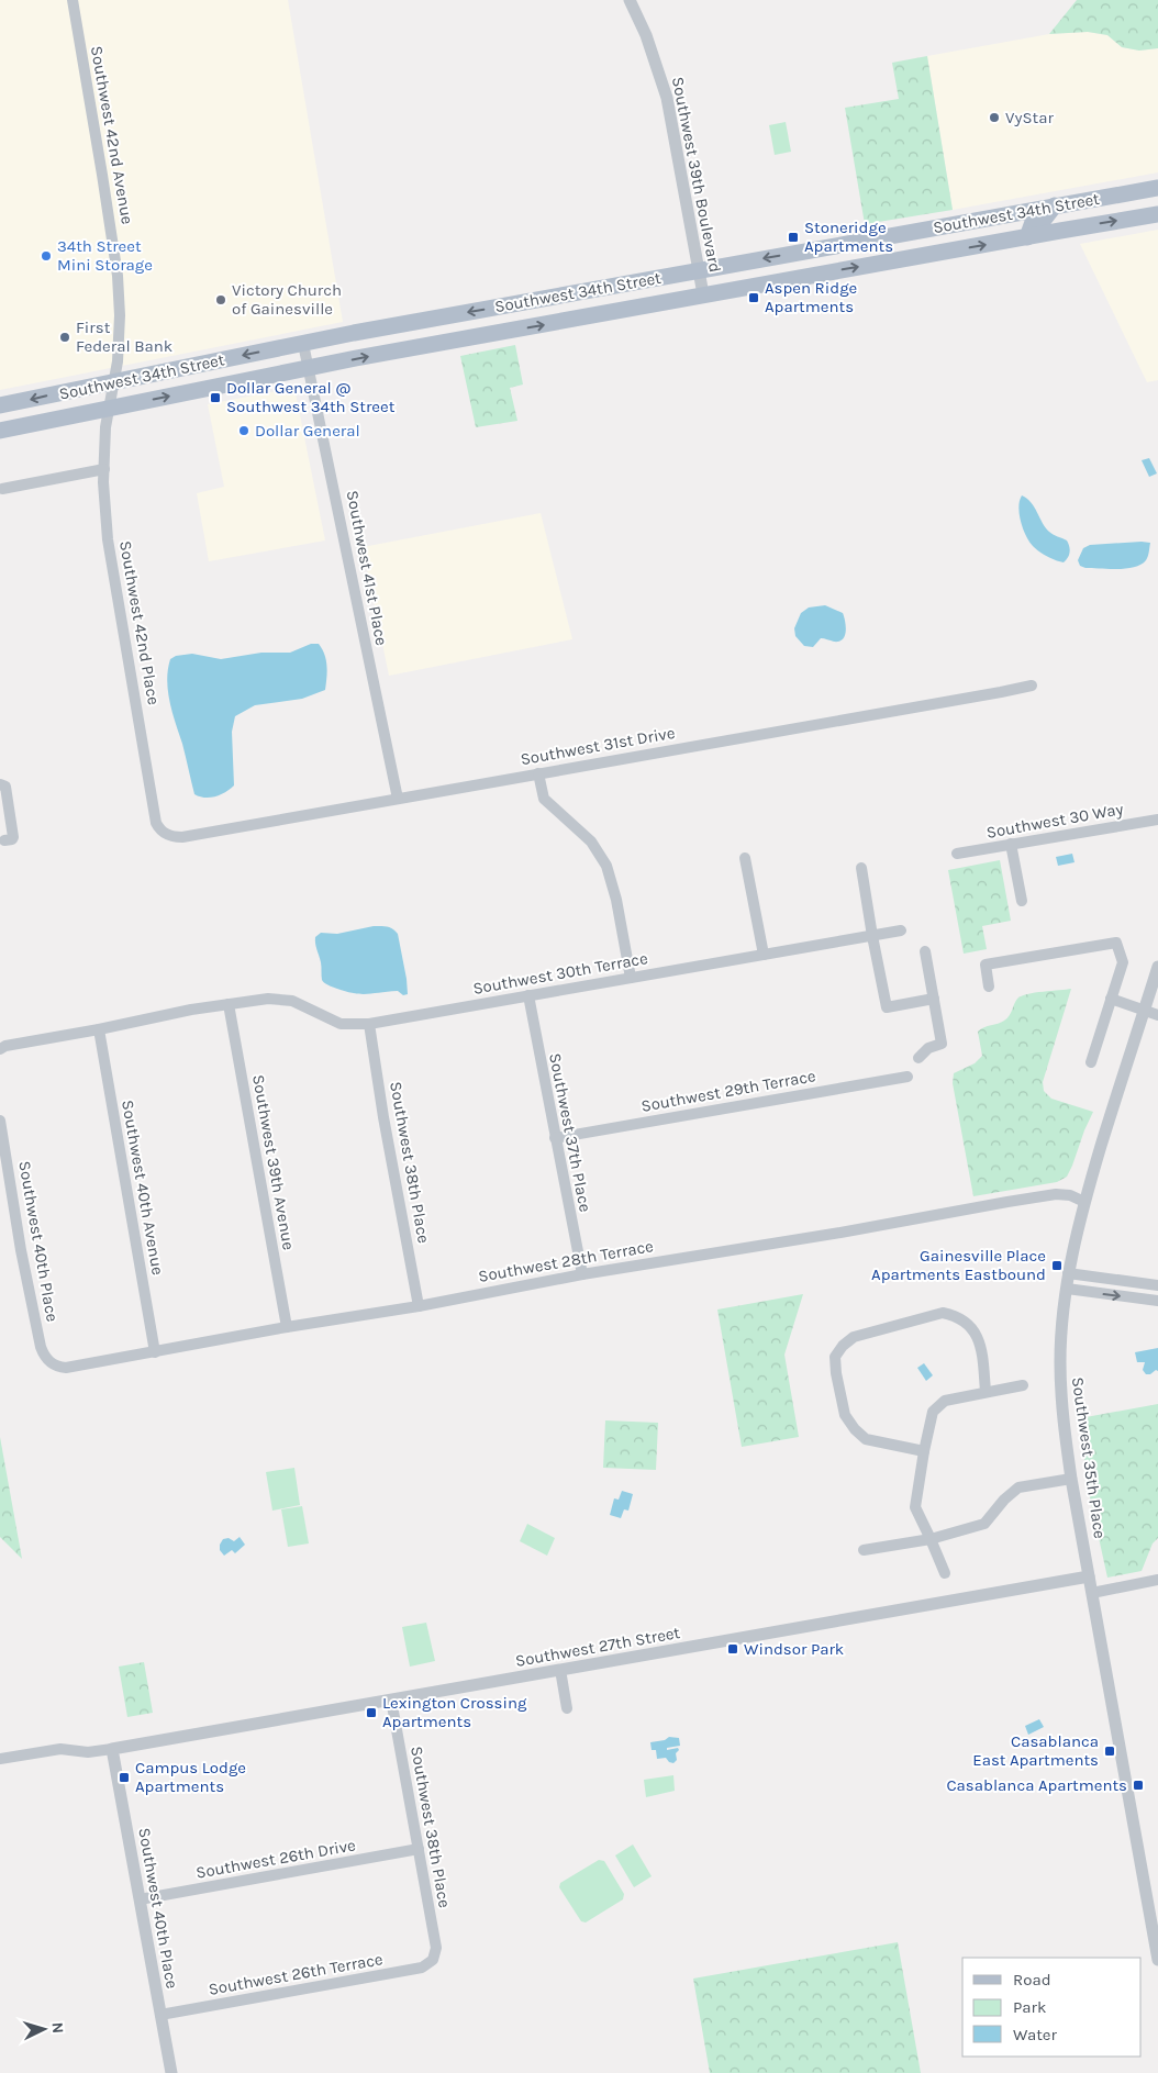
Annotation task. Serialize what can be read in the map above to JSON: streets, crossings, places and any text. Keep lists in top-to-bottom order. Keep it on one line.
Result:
{"streets":{"main road":["Southwest 34th Street"],"street":["Southwest 42nd Avenue","Southwest 39th Boulevard","Southwest 41st Place","Southwest 42nd Place","Southwest 31st Drive","Southwest 30 Way","Southwest 30th Terrace","Southwest 29th Terrace","Southwest 37th Place","Southwest 39th Avenue","Southwest 38th Place","Southwest 40th Avenue","Southwest 40th Place","Southwest 28th Terrace","Southwest 35th Place","Southwest 27th Street","Southwest 26th Drive","Southwest 26th Terrace"]},"crossings":[["Southwest 42nd Avenue","Southwest 34th Street"],["Southwest 42nd Avenue","Southwest 42nd Place"],["Southwest 39th Boulevard","Southwest 34th Street"],["Southwest 34th Street","Southwest 41st Place"],["Southwest 34th Street","Southwest 42nd Place"],["Southwest 41st Place","Southwest 31st Drive"],["Southwest 42nd Place","Southwest 31st Drive"],["Southwest 30th Terrace","Southwest 37th Place"],["Southwest 30th Terrace","Southwest 39th Avenue"],["Southwest 30th Terrace","Southwest 38th Place"],["Southwest 29th Terrace","Southwest 37th Place"],["Southwest 37th Place","Southwest 28th Terrace"],["Southwest 39th Avenue","Southwest 28th Terrace"],["Southwest 38th Place","Southwest 28th Terrace"],["Southwest 38th Place","Southwest 27th Street"],["Southwest 38th Place","Southwest 26th Drive"],["Southwest 38th Place","Southwest 26th Terrace"],["Southwest 40th Avenue","Southwest 28th Terrace"],["Southwest 40th Place","Southwest 28th Terrace"],["Southwest 40th Place","Southwest 27th Street"],["Southwest 40th Place","Southwest 26th Drive"],["Southwest 40th Place","Southwest 26th Terrace"],["Southwest 28th Terrace","Southwest 35th Place"],["Southwest 35th Place","Southwest 27th Street"]],"places":{"other":["VyStar","34th Street Mini Storage","Victory Church of Gainesville","First Federal Bank","Dollar General"],"transit":["Stoneridge Apartments","Aspen Ridge Apartments","Dollar General @ Southwest 34th Street","Gainesville Place Apartments Eastbound","Windsor Park","Lexington Crossing Apartments","Casablanca East Apartments","Campus Lodge Apartments","Casablanca Apartments"]},"legend":["Road","Park","Water"],"north":"right"}
